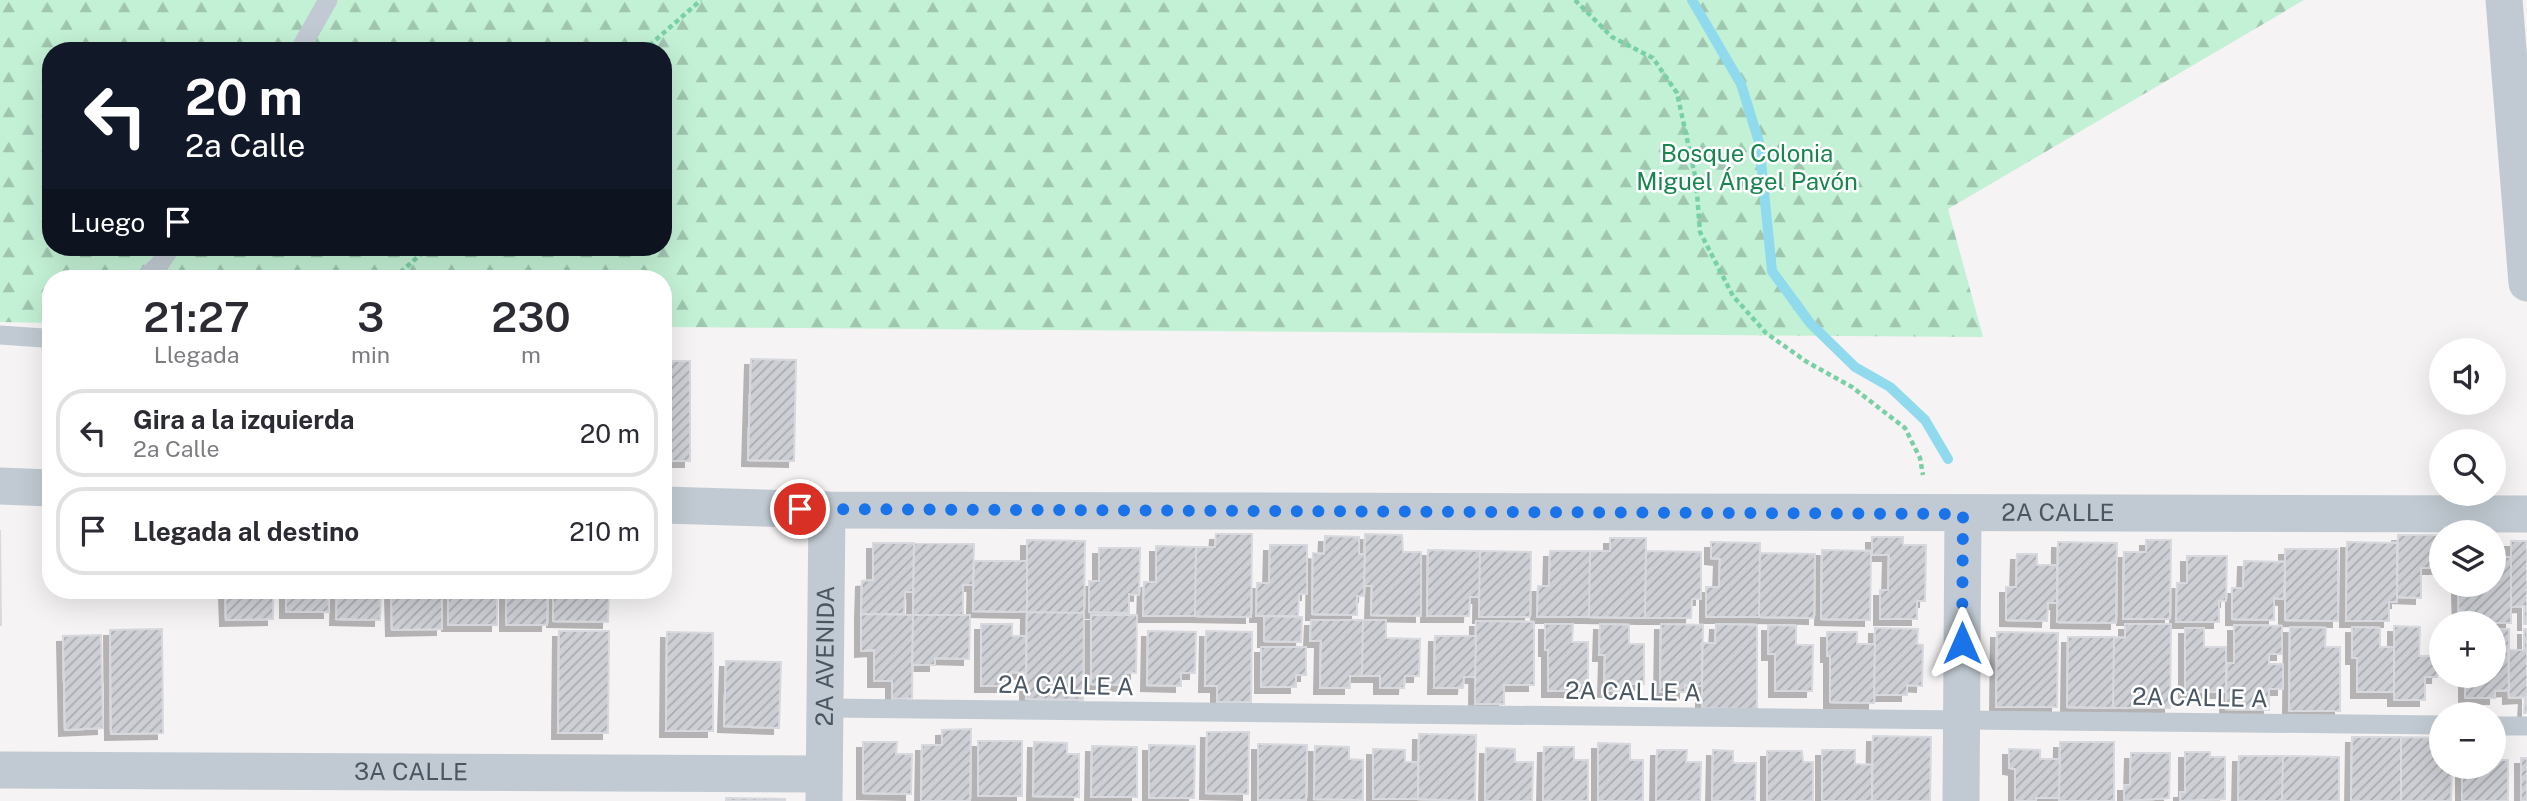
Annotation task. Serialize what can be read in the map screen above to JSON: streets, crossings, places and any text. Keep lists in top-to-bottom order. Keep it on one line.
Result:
{"streets":{"street":["2A CALLE","2A AVENIDA","3A CALLE"],"lane":["2A CALLE A"]},"crossings":[["2A CALLE","2A AVENIDA"],["2A AVENIDA","2A CALLE A"],["2A AVENIDA","3A CALLE"]],"parks":["Bosque Colonia Miguel Ángel Pavón"],"page":{"turn":["20 m","2a Calle"],"then":"Luego","eta":["21:27","Llegada","3","min","230","m"],"map_buttons":["+","−"],"list":[{"name":"Gira a la izquierda","note":"2a Calle","value":"20 m"},{"name":"Llegada al destino","value":"210 m"}]}}
